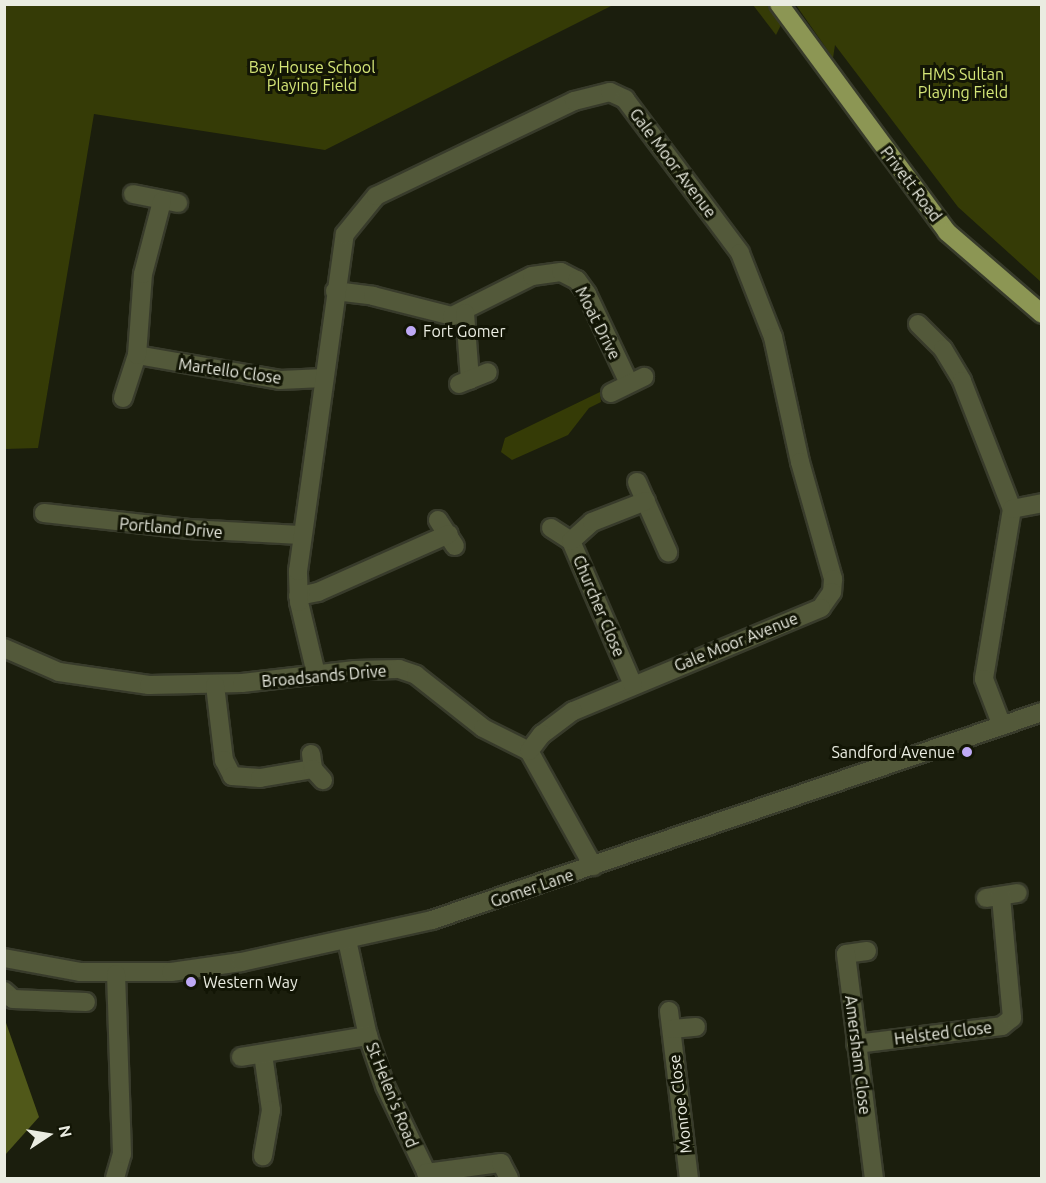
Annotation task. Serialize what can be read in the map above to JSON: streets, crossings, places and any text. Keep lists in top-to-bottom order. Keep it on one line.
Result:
{"streets":{"main road":["Privett Road"],"street":["Gale Moor Avenue","Moat Drive","Martello Close","Portland Drive","Churcher Close","Broadsands Drive","Gomer Lane","Helsted Close","Amersham Close","St Helen's Road","Monroe Close"]},"crossings":[["Gale Moor Avenue","Moat Drive"],["Gale Moor Avenue","Martello Close"],["Gale Moor Avenue","Portland Drive"],["Gale Moor Avenue","Churcher Close"],["Gale Moor Avenue","Broadsands Drive"],["Gomer Lane","St Helen's Road"],["Helsted Close","Amersham Close"]],"parks":["Bay House School Playing Field","HMS Sultan Playing Field"],"places":["Fort Gomer","Sandford Avenue","Western Way"],"north":"right"}
